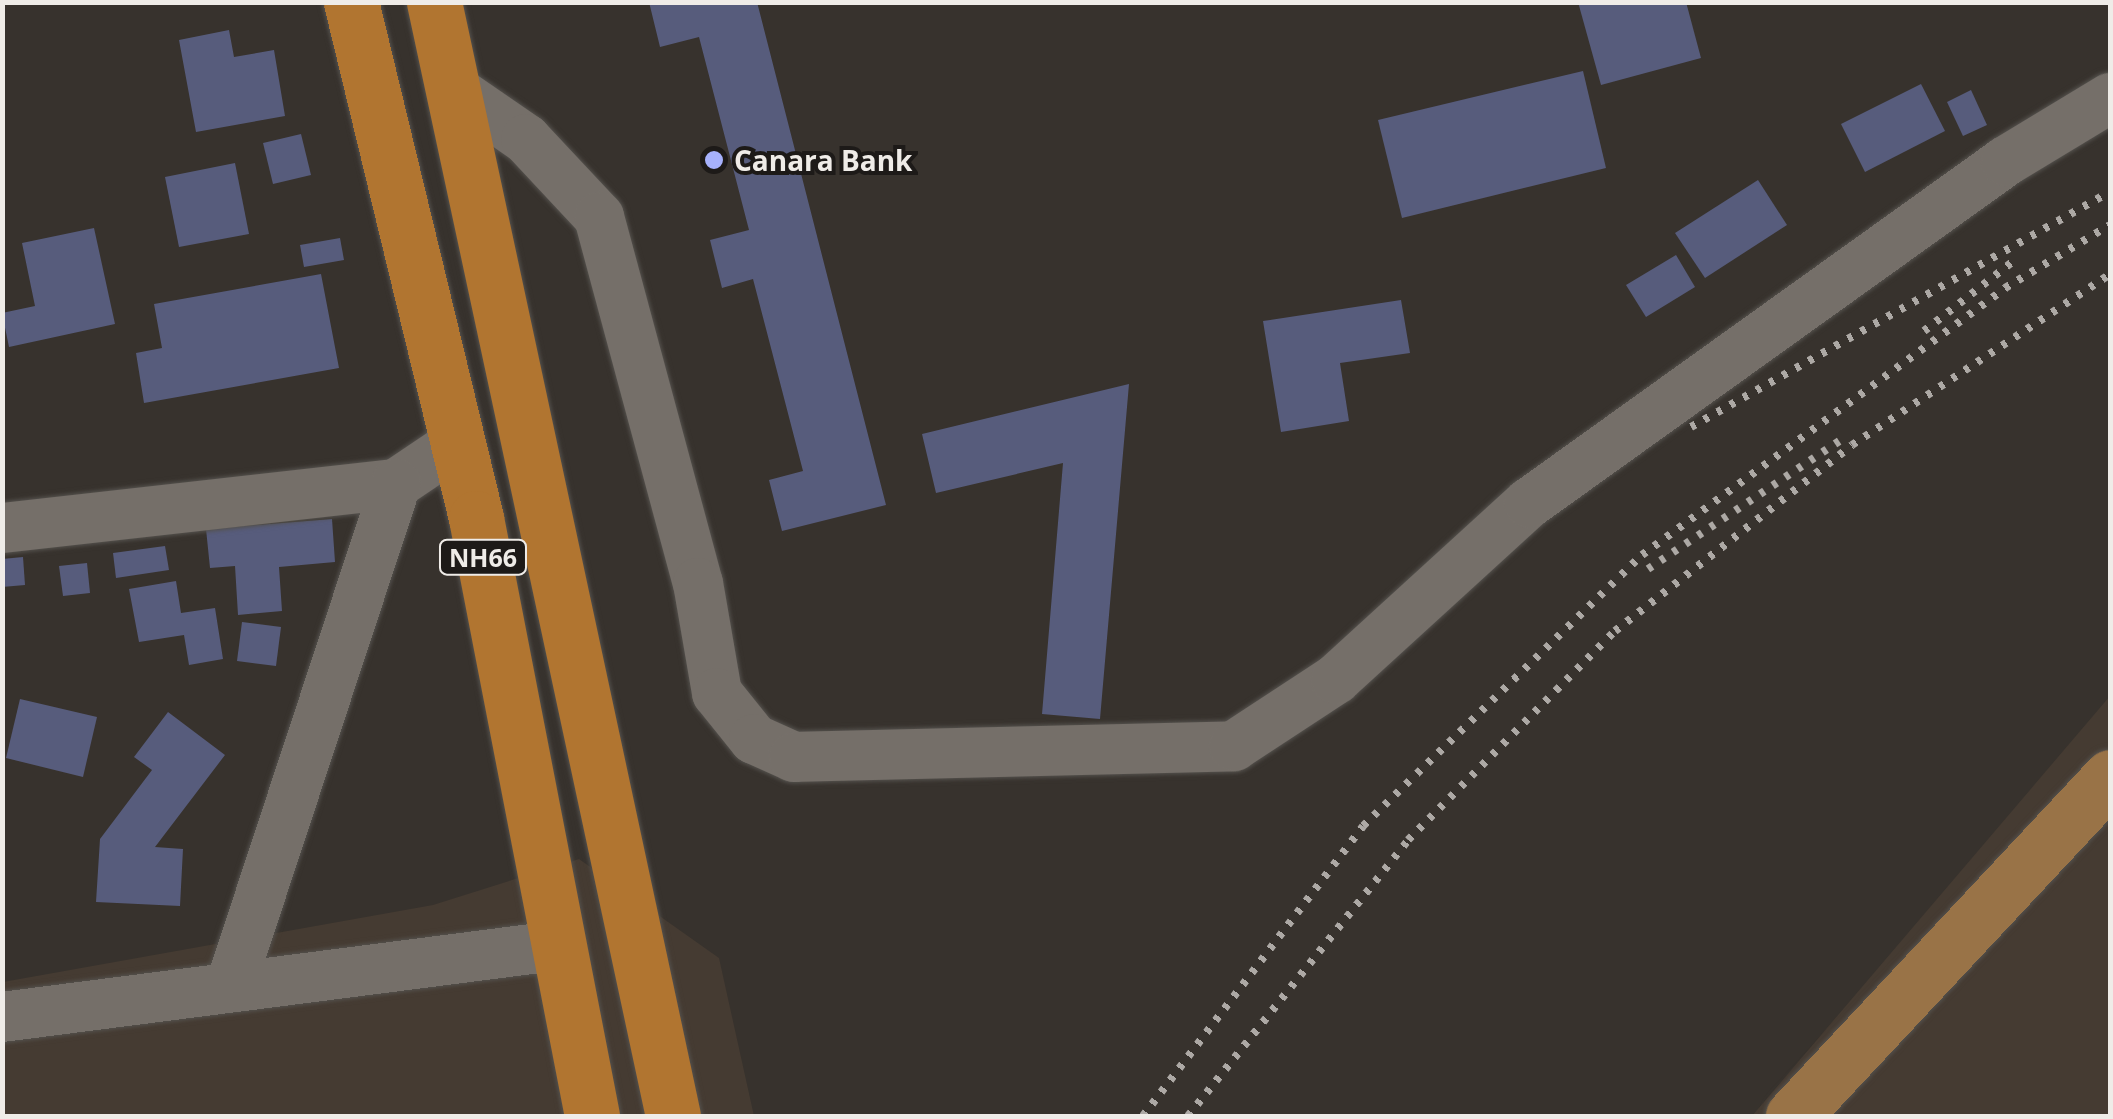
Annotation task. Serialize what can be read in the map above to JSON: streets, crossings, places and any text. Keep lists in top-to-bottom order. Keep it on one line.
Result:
{"streets":{"highway":["NH66"]},"places":["Canara Bank"]}
